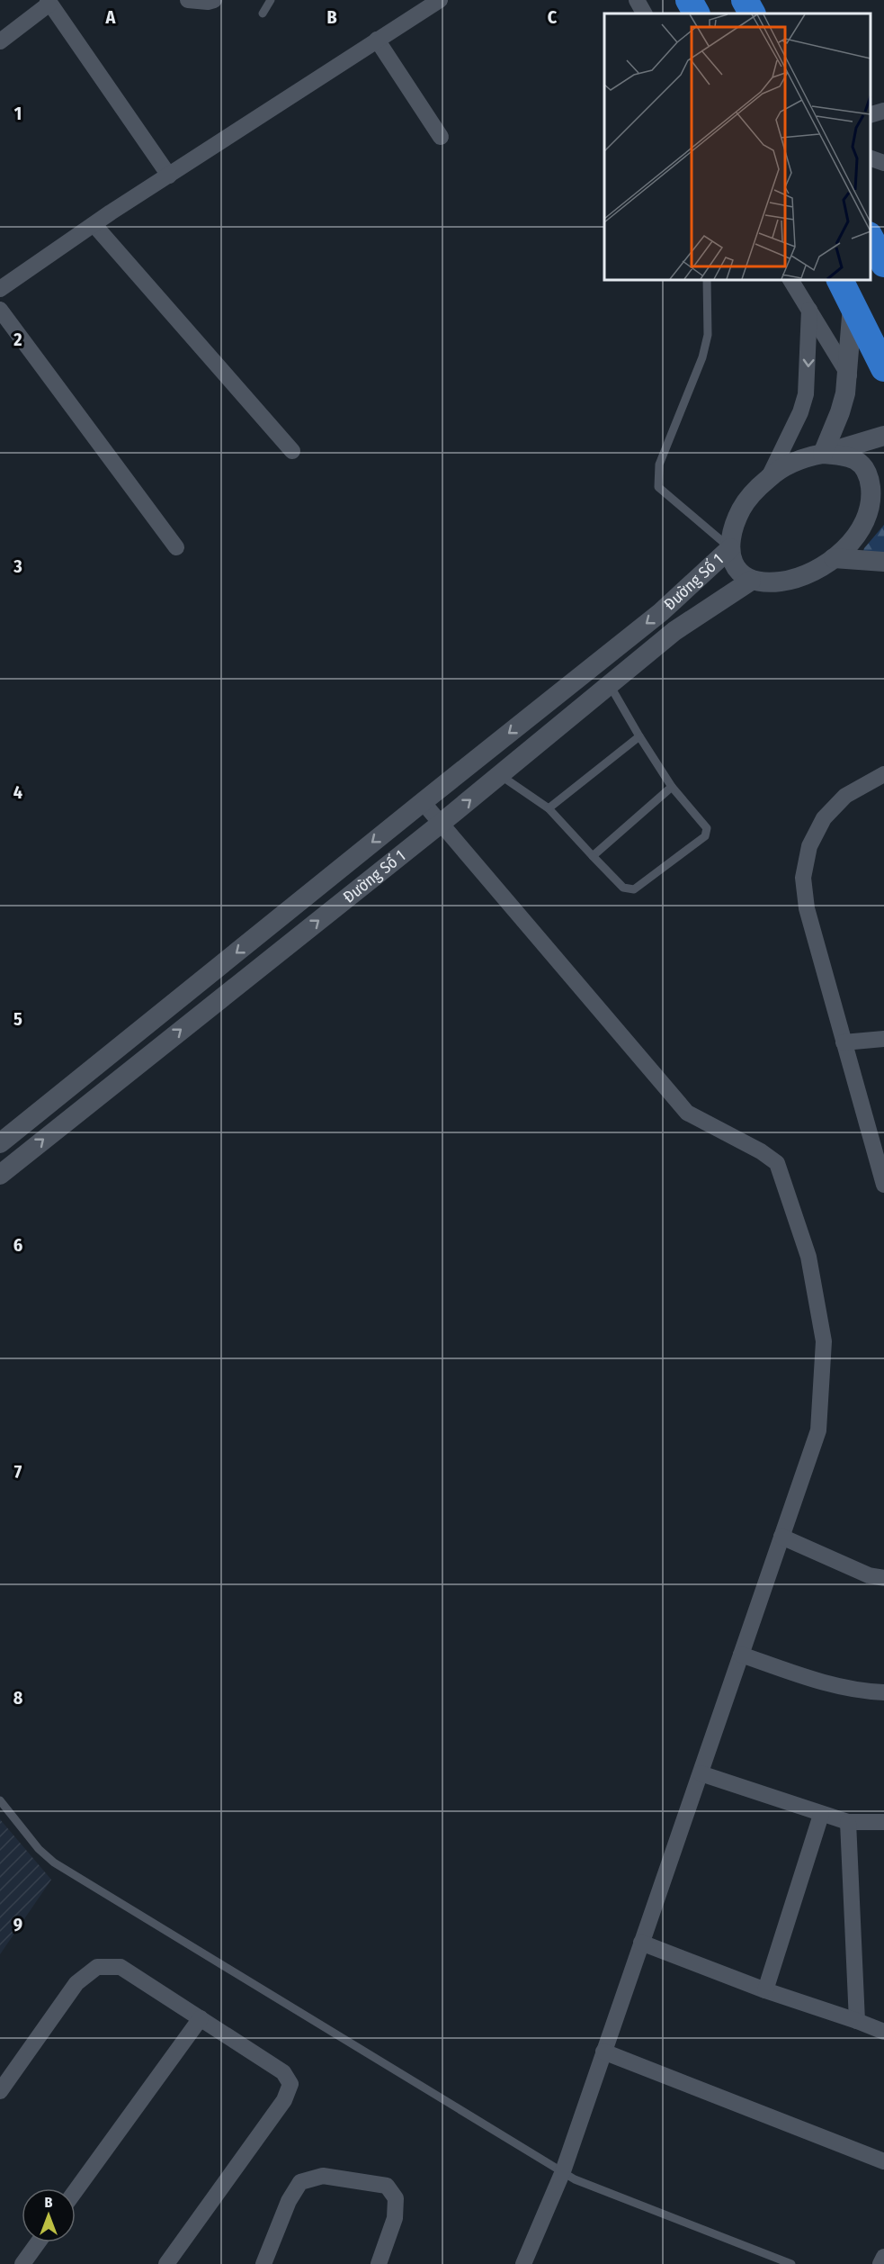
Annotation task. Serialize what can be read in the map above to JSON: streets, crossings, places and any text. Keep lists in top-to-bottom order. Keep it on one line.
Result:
{"streets":{"street":["Đường Số 1"]},"north":"top","grid":{"columns":["A","B","C"],"rows":["1","2","3","4","5","6","7","8","9"]}}
